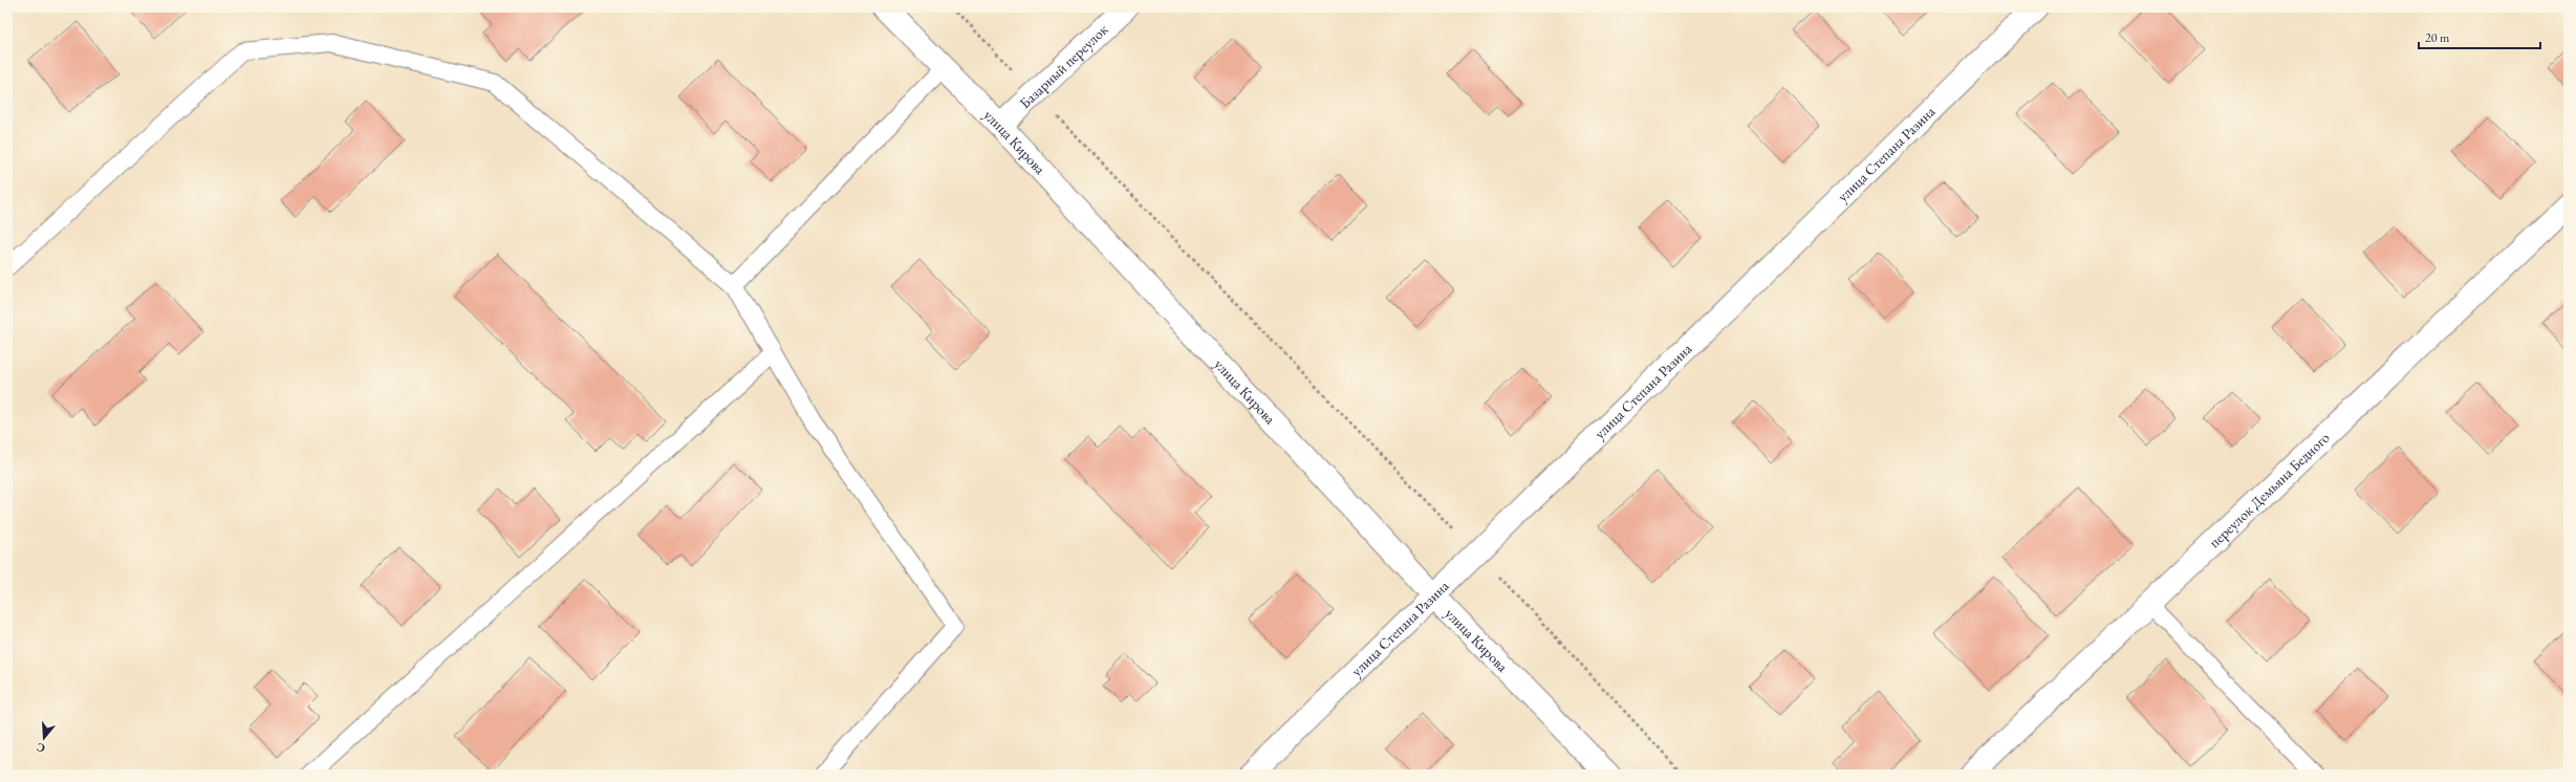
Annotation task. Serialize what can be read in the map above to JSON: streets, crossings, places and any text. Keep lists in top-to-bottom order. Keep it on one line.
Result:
{"streets":{"street":["Базарный переулок","улица Кирова","улица Степана Разина","переулок Демьяна Бедного"]},"crossings":[["Базарный переулок","улица Кирова"],["улица Кирова","улица Степана Разина"]],"scale_bar":"20 m","north":"bottom"}
